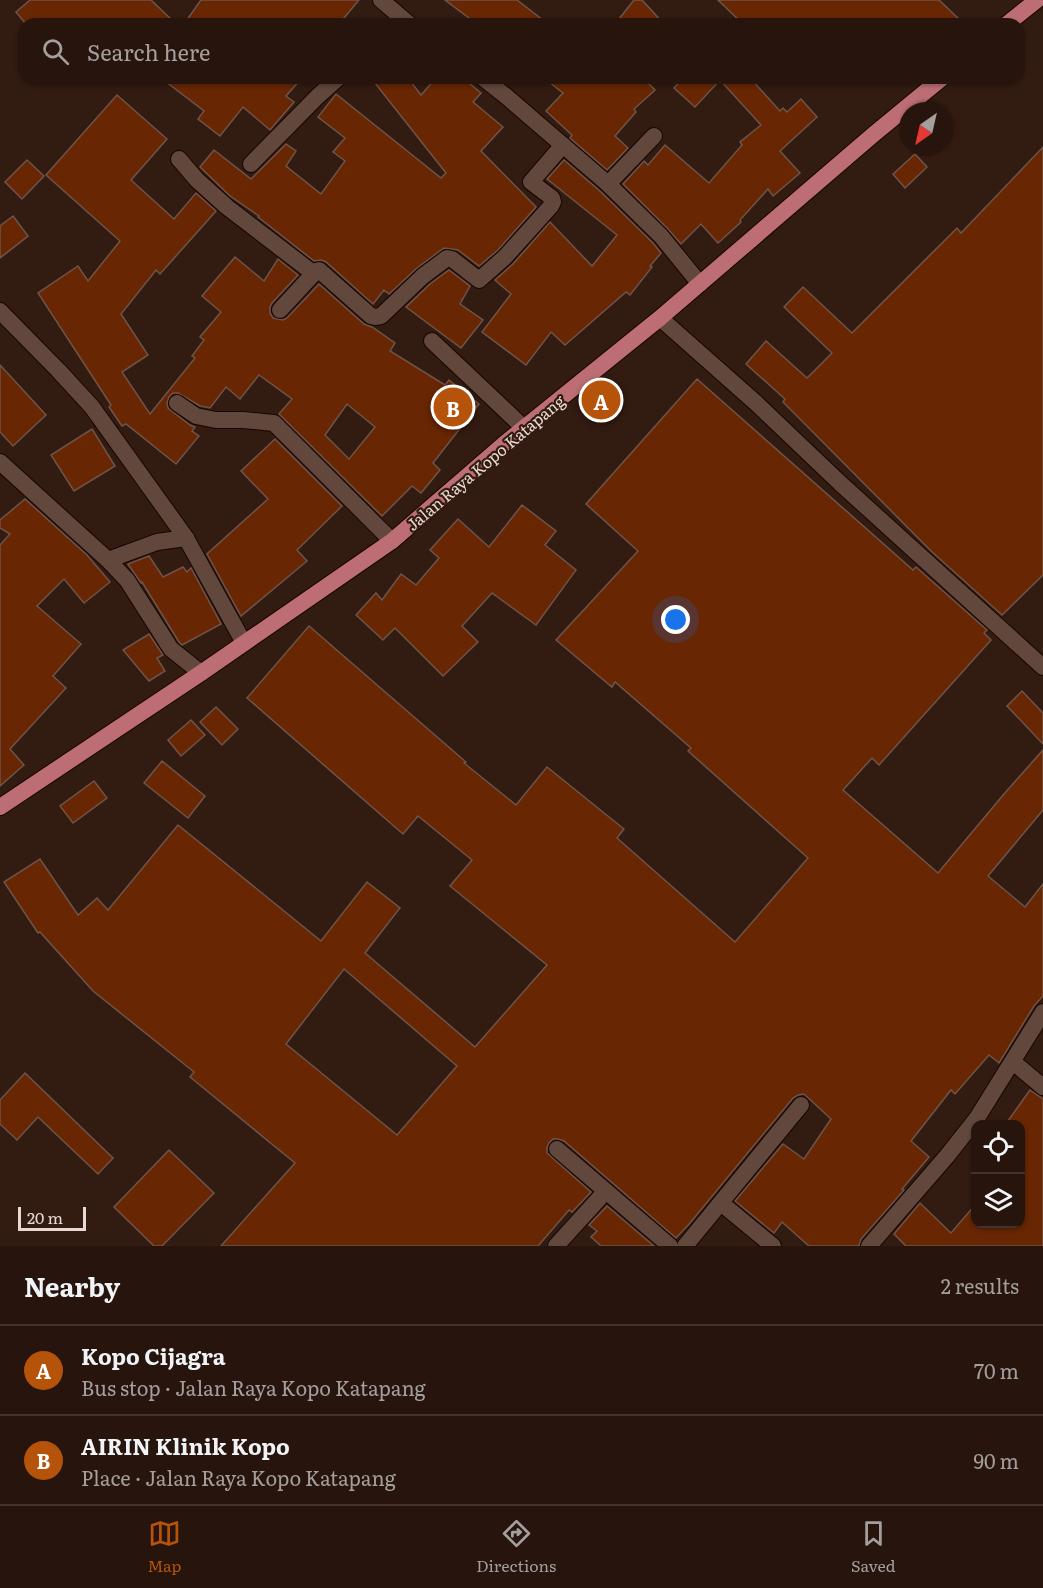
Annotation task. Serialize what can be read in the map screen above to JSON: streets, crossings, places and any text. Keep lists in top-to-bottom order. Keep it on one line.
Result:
{"streets":{"main road":["Jalan Raya Kopo Katapang"]},"scale_bar":"20 m","north":"bottom left","page":{"search":"Search here","pins":["A","B"],"scale":"20 m","heading":["Nearby","2 results"],"list":[{"mark":"A","name":"Kopo Cijagra","note":"Bus stop · Jalan Raya Kopo Katapang","value":"70 m"},{"mark":"B","name":"AIRIN Klinik Kopo","note":"Place · Jalan Raya Kopo Katapang","value":"90 m"}],"nav":["Map","Directions","Saved"]}}
